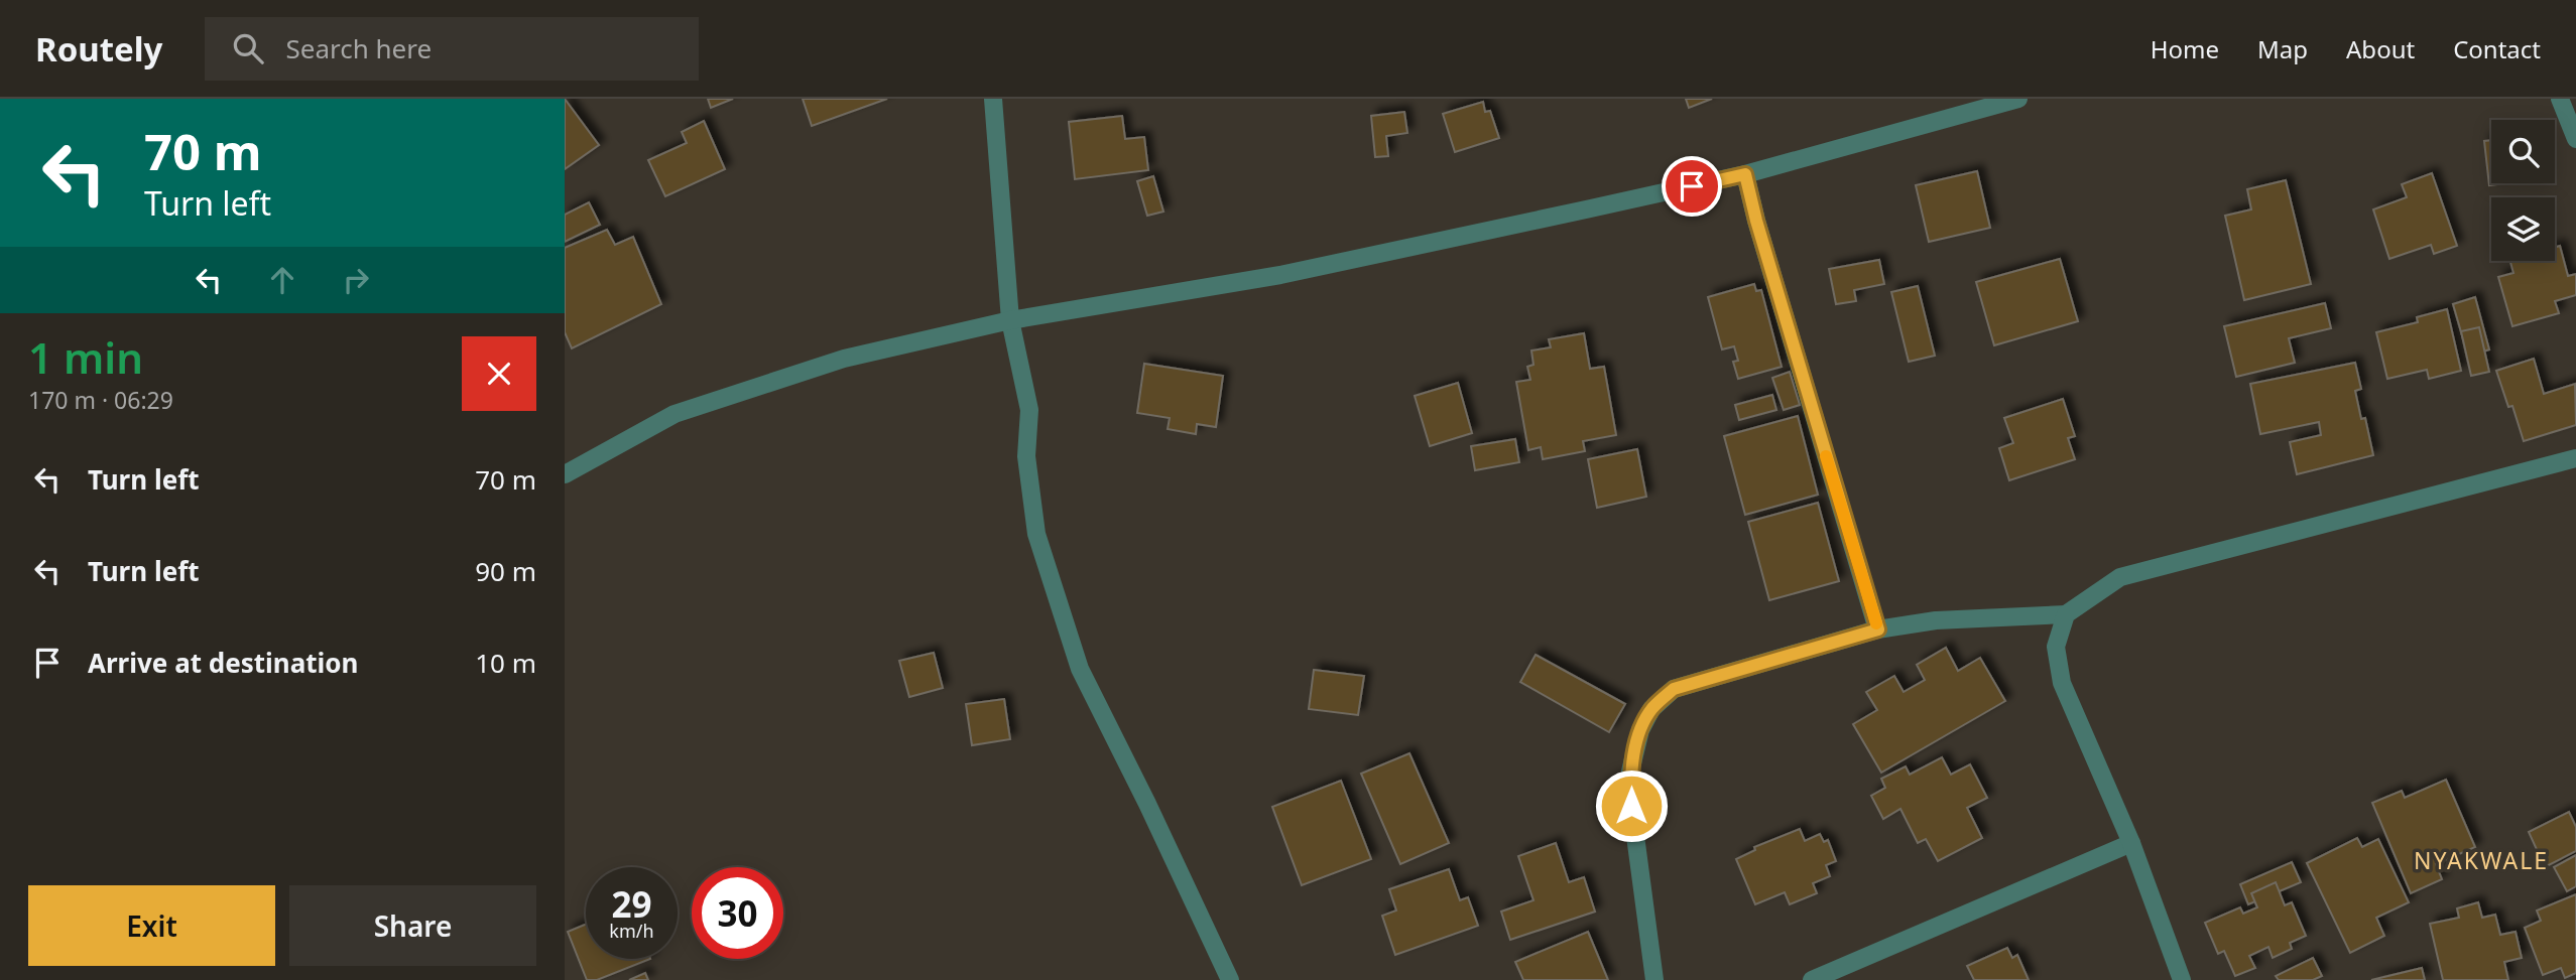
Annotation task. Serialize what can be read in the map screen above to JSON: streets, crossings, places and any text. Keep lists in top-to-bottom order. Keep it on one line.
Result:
{"districts":["NYAKWALE"],"page":{"header":"Routely","search":"Search here","nav":["Home","Map","About","Contact"],"turn":["70 m","Turn left"],"heading":["1 min","170 m · 06:29"],"list":[{"name":"Turn left","value":"70 m"},{"name":"Turn left","value":"90 m"},{"name":"Arrive at destination","value":"10 m"}],"speed":"29 km/h","limit":"30","buttons":["Exit","Share"]}}
